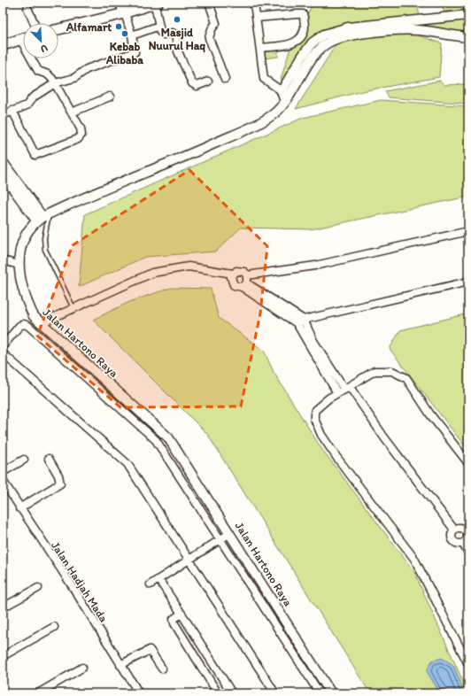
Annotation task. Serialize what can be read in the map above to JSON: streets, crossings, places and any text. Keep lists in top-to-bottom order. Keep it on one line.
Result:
{"streets":{"street":["Jalan Hartono Raya","Jalan Hadjah Mada"]},"places":["Masjid Nuurul Haq","Alfamart","Kebab Alibaba"],"north":"bottom right"}
